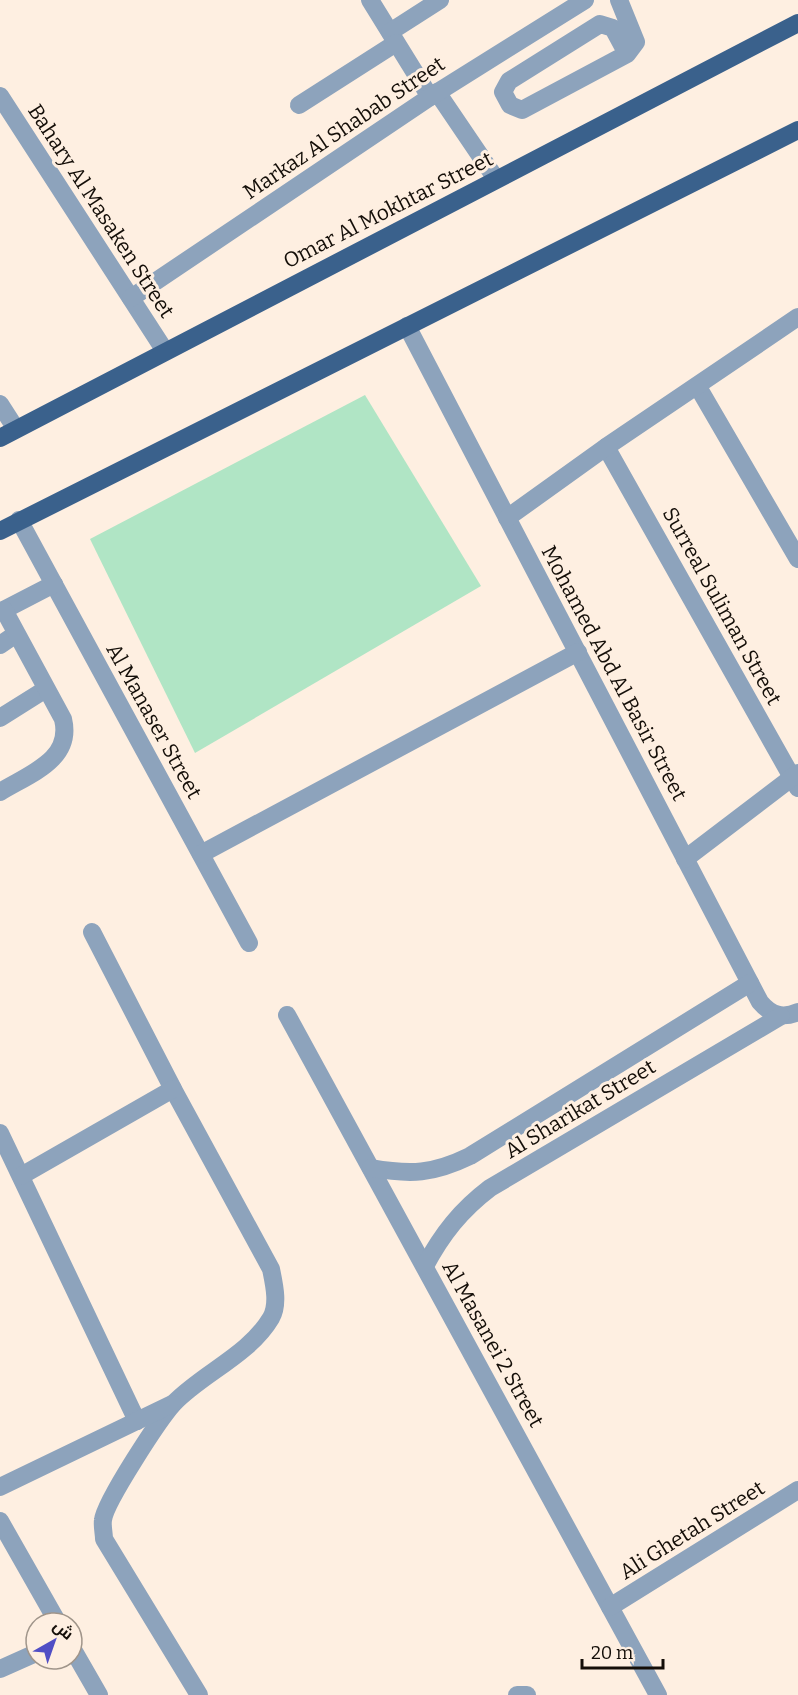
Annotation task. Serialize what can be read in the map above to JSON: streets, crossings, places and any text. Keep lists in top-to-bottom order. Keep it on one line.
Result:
{"streets":{"main road":["Omar Al Mokhtar Street"],"street":["Markaz Al Shabab Street","Bahary Al Masaken Street","Surreal Suliman Street","Mohamed Abd Al Basir Street","Al Manaser Street","Al Sharikat Street","Al Masanei 2 Street","Ali Ghetah Street"]},"crossings":[["Markaz Al Shabab Street","Bahary Al Masaken Street"],["Omar Al Mokhtar Street","Bahary Al Masaken Street"],["Mohamed Abd Al Basir Street","Al Sharikat Street"],["Al Sharikat Street","Al Masanei 2 Street"],["Al Masanei 2 Street","Ali Ghetah Street"]],"scale_bar":"20 m","north":"top right"}
